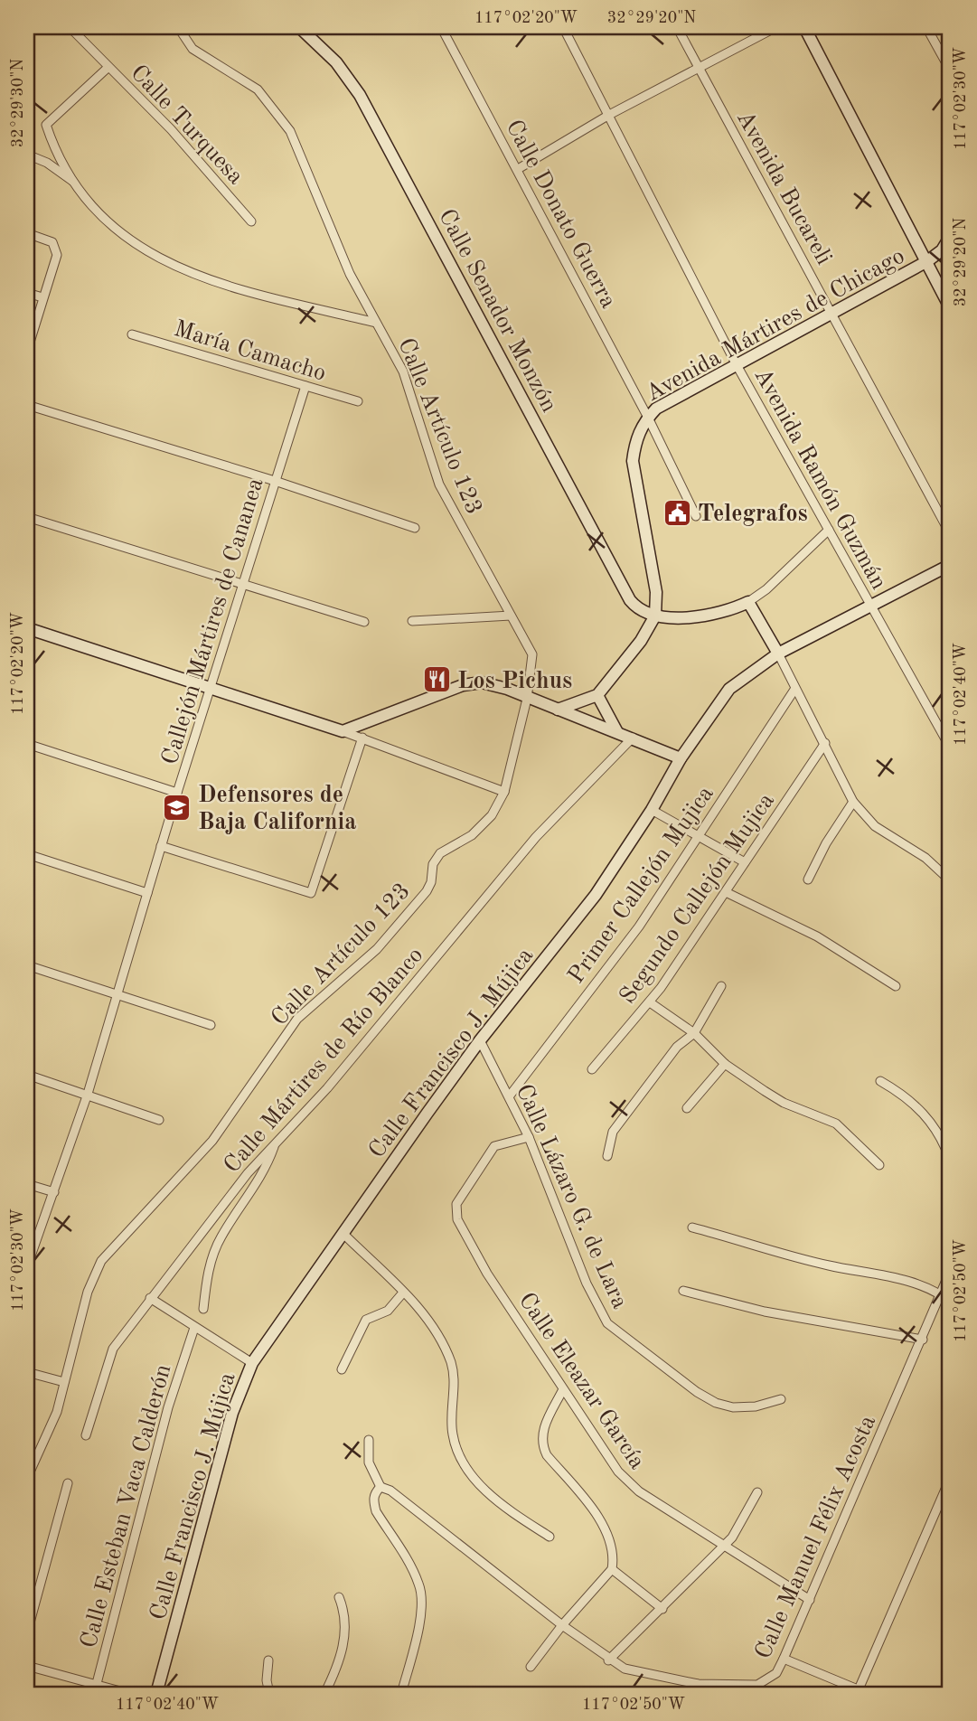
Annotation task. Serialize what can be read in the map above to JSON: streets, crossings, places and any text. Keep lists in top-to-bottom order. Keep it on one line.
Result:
{"streets":{"street":["Calle Turquesa","Avenida Bucareli","Calle Donato Guerra","Calle Senador Monzón","Avenida Mártires de Chicago","María Camacho","Calle Artículo 123","Avenida Ramón Guzmán","Callejón Mártires de Cananea","Primer Callejón Mujica","Segundo Callejón Mujica","Calle Francisco J. Mújica","Calle Mártires de Río Blanco","Calle Lázaro G. de Lara","Calle Eleazar García","Calle Esteban Vaca Calderón","Calle Manuel Félix Acosta"]},"crossings":[["Avenida Bucareli","Avenida Mártires de Chicago"],["Calle Donato Guerra","Avenida Mártires de Chicago"],["Calle Senador Monzón","Avenida Mártires de Chicago"],["Avenida Mártires de Chicago","Avenida Ramón Guzmán"],["María Camacho","Callejón Mártires de Cananea"],["Avenida Ramón Guzmán","Calle Francisco J. Mújica"],["Primer Callejón Mujica","Calle Lázaro G. de Lara"],["Calle Francisco J. Mújica","Calle Lázaro G. de Lara"],["Calle Lázaro G. de Lara","Calle Eleazar García"],["Calle Eleazar García","Calle Manuel Félix Acosta"]],"places":{"public building":["Telegrafos"],"restaurant":["Los Pichus"],"school or university":["Defensores de Baja California"]},"coordinates":["117°02'20\"W","32°29'20\"N","117°02'30\"W","32°29'30\"N","117°02'40\"W","117°02'50\"W"]}
